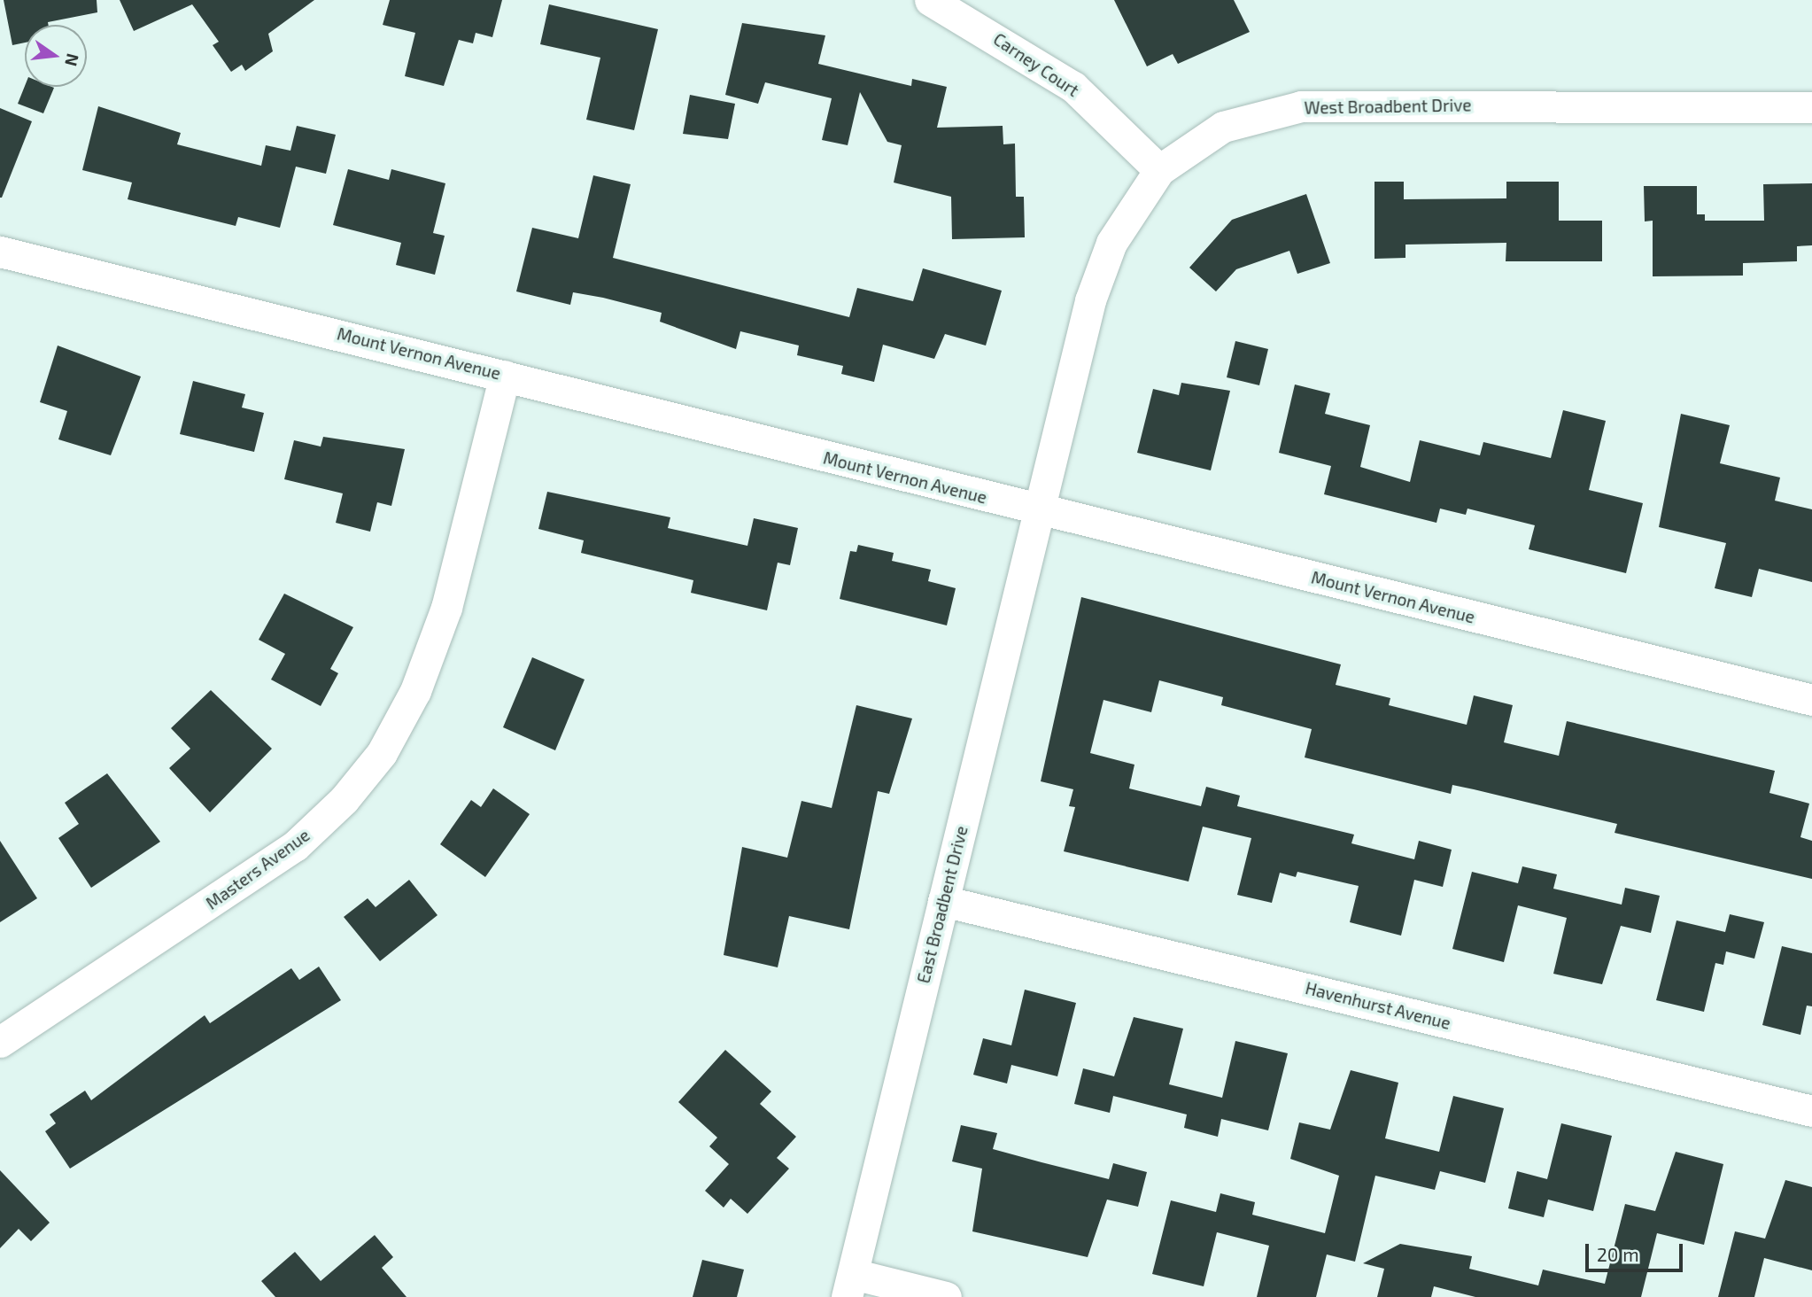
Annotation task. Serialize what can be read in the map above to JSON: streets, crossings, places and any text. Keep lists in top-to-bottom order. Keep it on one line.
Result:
{"streets":{"street":["Carney Court","West Broadbent Drive","Mount Vernon Avenue","Masters Avenue","East Broadbent Drive","Havenhurst Avenue"]},"crossings":[["Carney Court","West Broadbent Drive"],["West Broadbent Drive","Mount Vernon Avenue"],["West Broadbent Drive","East Broadbent Drive"],["Mount Vernon Avenue","Masters Avenue"],["Mount Vernon Avenue","East Broadbent Drive"],["East Broadbent Drive","Havenhurst Avenue"]],"scale_bar":"20 m","north":"right"}
